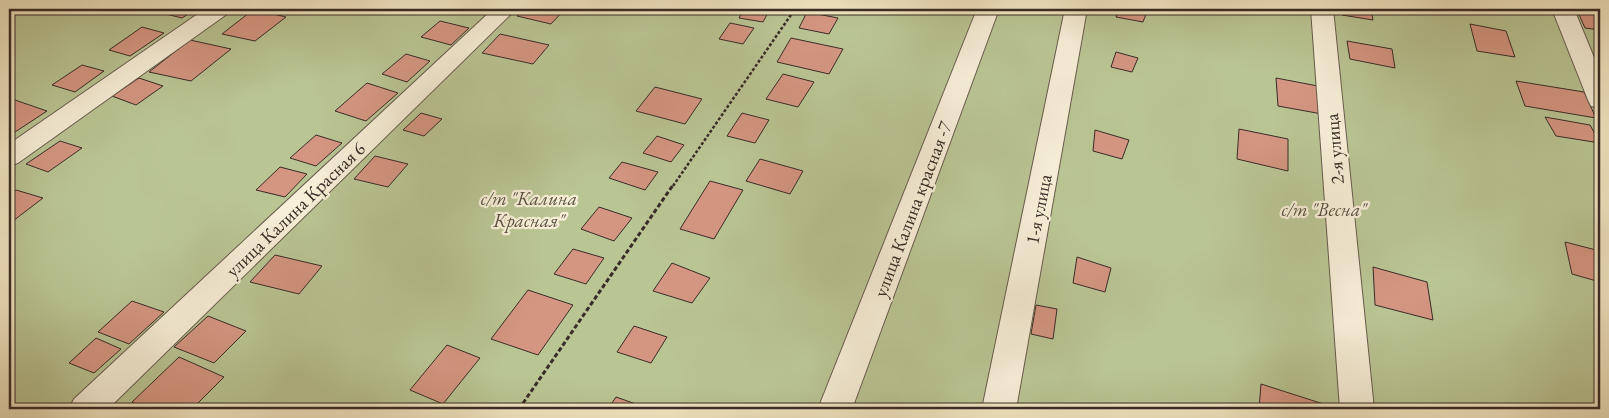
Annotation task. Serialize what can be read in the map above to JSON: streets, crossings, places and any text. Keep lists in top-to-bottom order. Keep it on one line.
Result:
{"streets":{"street":["2-я улица","улица Калина Красная 6","улица Калина красная -7","1-я улица"]},"parks":["с/т \"Калина Красная\"","с/т \"Весна\""]}
